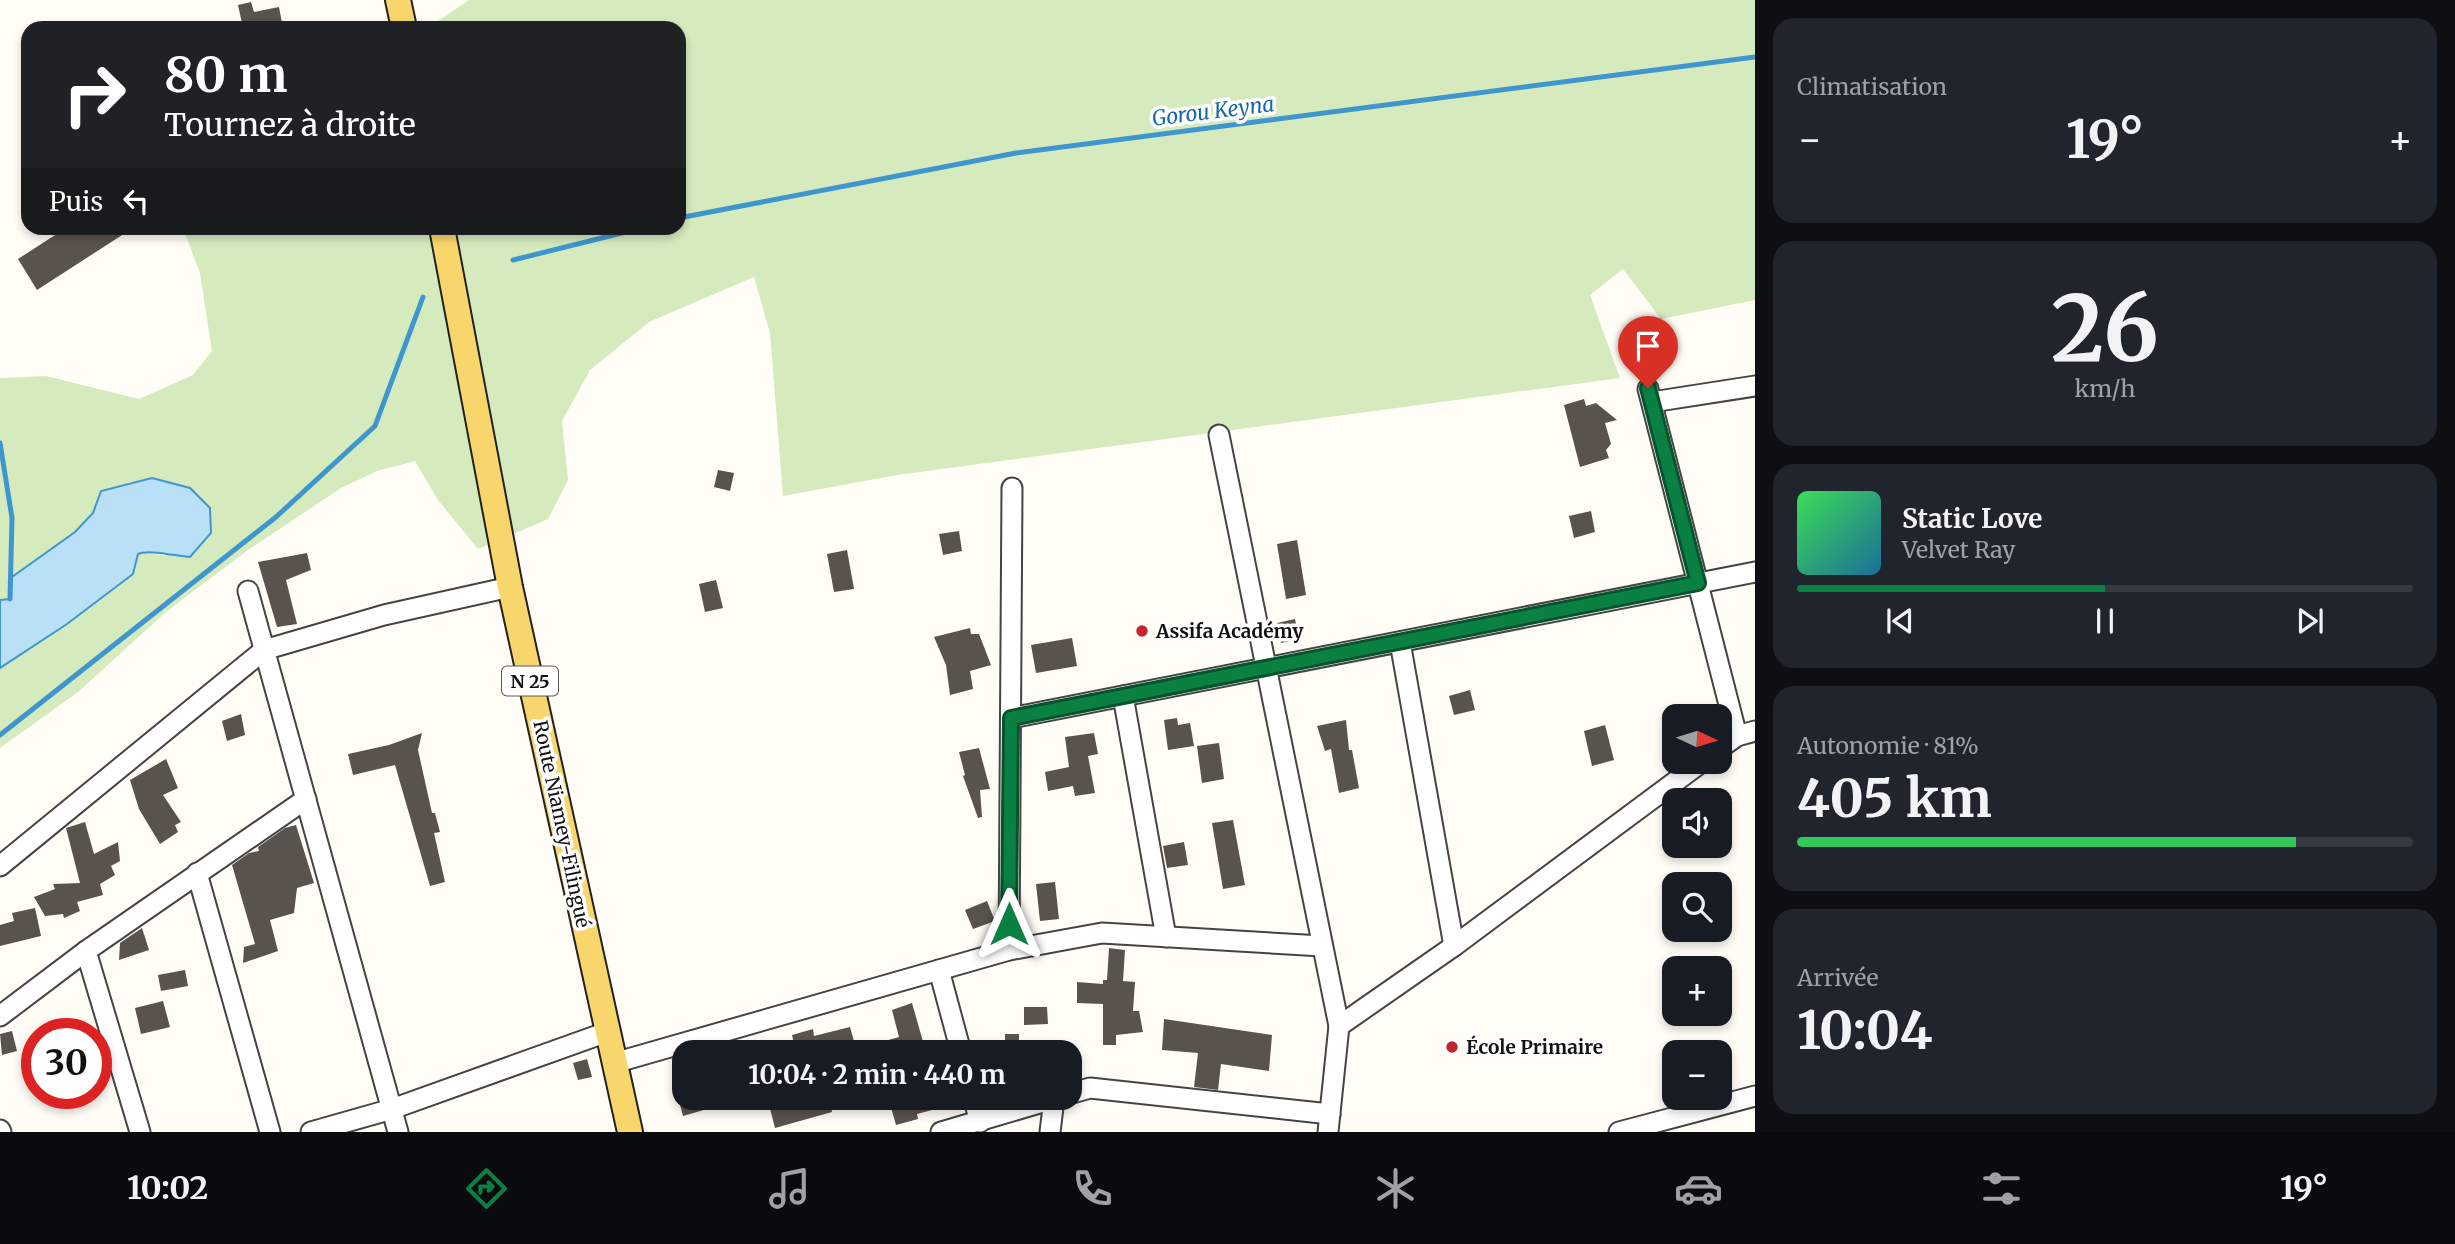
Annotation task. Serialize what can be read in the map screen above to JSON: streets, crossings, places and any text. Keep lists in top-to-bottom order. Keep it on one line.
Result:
{"streets":{"main road":["N 25","Route Niamey-Filingué"]},"water":["Gorou Keyna"],"places":["Assifa Académy","École Primaire"],"north":"right","page":{"tile":["Climatisation",["26","km/h"],["Autonomie · 81%","405 km"],["Arrivée","10:04"]],"turn":["80 m","Tournez à droite"],"heat":["−","19°","+"],"then":"Puis","song":["Static Love","Velvet Ray"],"map_buttons":["+","−"],"limit":"30","trip":"10:04 · 2 min · 440 m","tabs":["10:02","19°"]}}
